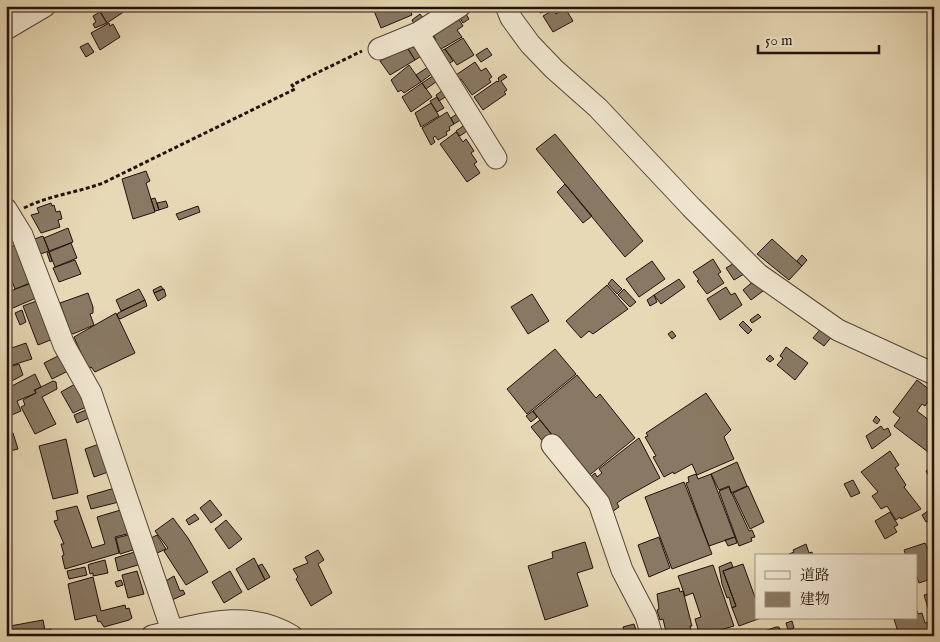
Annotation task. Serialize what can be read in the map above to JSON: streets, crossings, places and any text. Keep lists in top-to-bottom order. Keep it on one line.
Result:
{"legend":["道路","建物"],"scale_bar":"50 m"}
